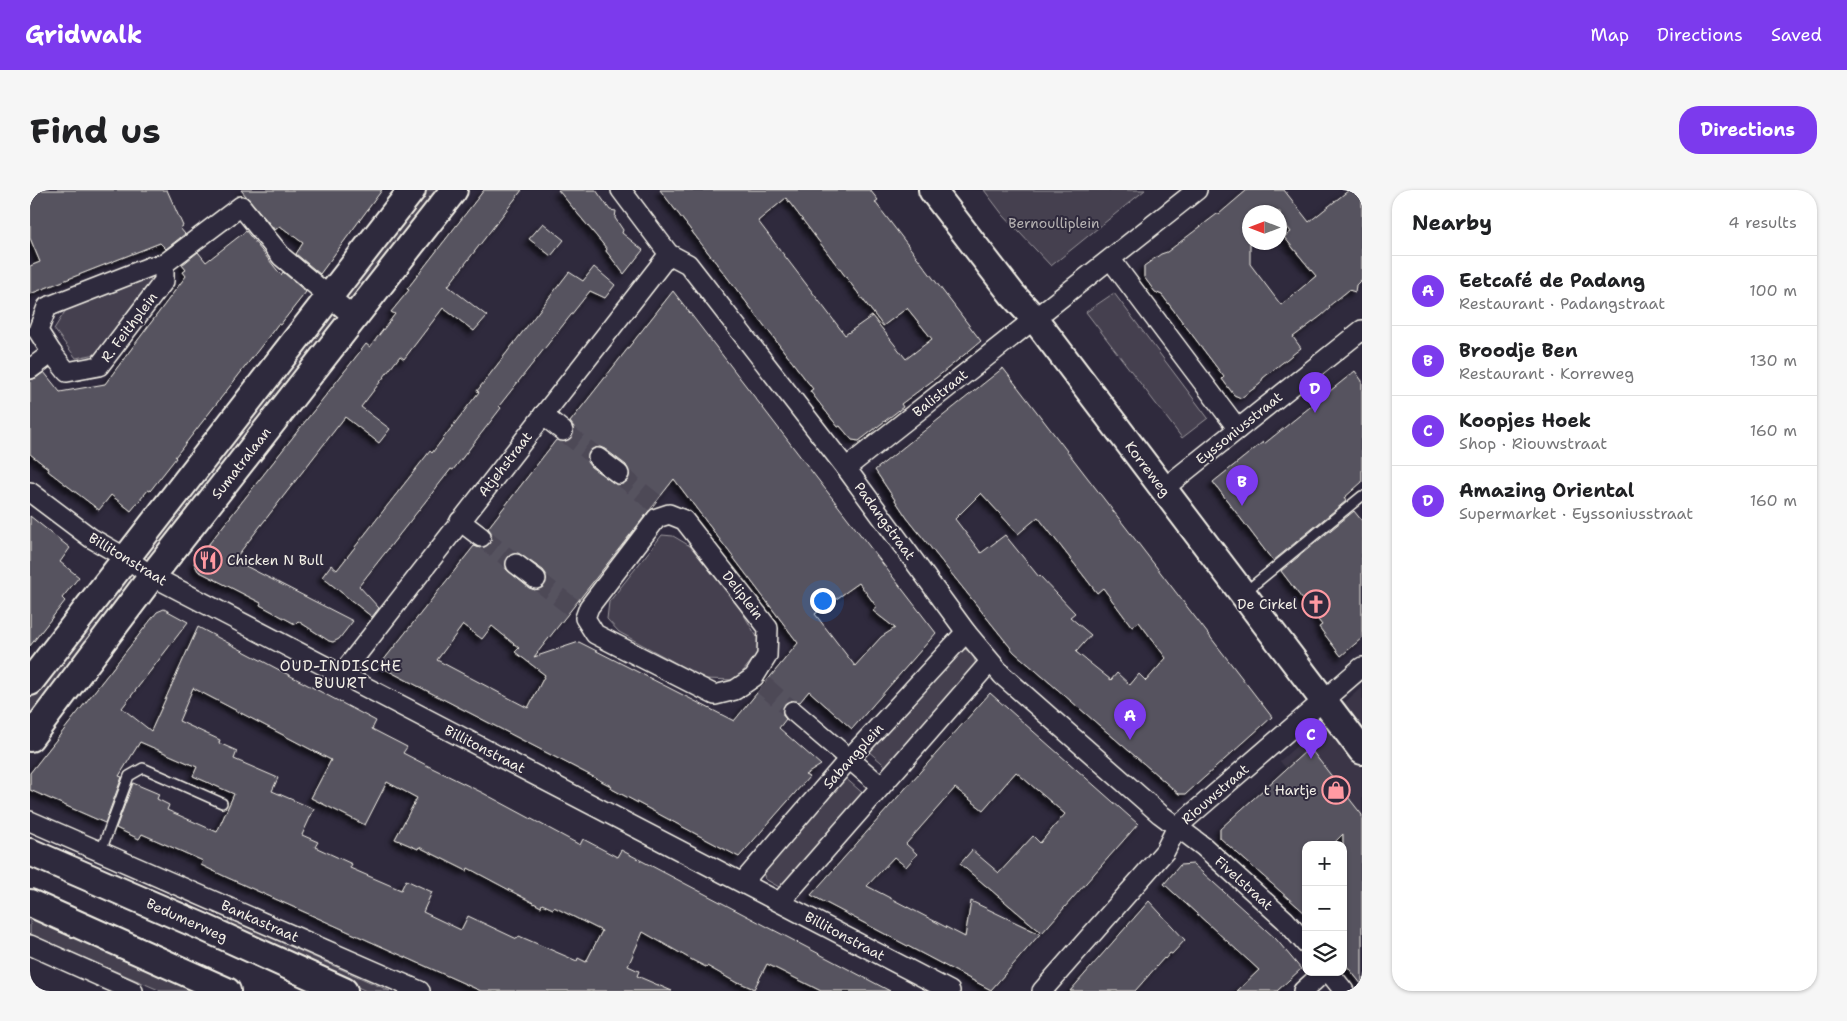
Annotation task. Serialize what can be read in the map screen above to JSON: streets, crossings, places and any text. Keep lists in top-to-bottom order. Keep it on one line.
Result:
{"streets":{"main road":["Sumatralaan","Korreweg","Bedumerweg"],"street":["R. Feithplein","Balistraat","Eyssoniusstraat","Atjehstraat","Padangstraat","Billitonstraat","Deliplein","Sabangplein","Riouwstraat","Fivelstraat","Bankastraat"]},"crossings":[["Balistraat","Korreweg"],["Balistraat","Padangstraat"],["Eyssoniusstraat","Korreweg"],["Sumatralaan","Billitonstraat"],["Atjehstraat","Padangstraat"],["Atjehstraat","Billitonstraat"],["Korreweg","Riouwstraat"],["Padangstraat","Sabangplein"],["Padangstraat","Riouwstraat"],["Padangstraat","Fivelstraat"],["Billitonstraat","Sabangplein"],["Riouwstraat","Fivelstraat"]],"districts":["OUD-INDISCHE BUURT"],"parks":["Bernoulliplein"],"places":{"restaurant":["Chicken N Bull"],"church":["De Cirkel"],"shop":["t Hartje"]},"north":"left","page":{"header":"Gridwalk","nav":["Map","Directions","Saved"],"buttons":"Directions","title":"Find us","heading":["Nearby","4 results"],"list":[{"mark":"A","name":"Eetcafé de Padang","note":"Restaurant · Padangstraat","value":"100 m"},{"mark":"B","name":"Broodje Ben","note":"Restaurant · Korreweg","value":"130 m"},{"mark":"C","name":"Koopjes Hoek","note":"Shop · Riouwstraat","value":"160 m"},{"mark":"D","name":"Amazing Oriental","note":"Supermarket · Eyssoniusstraat","value":"160 m"}],"pins":["D","B","A","C"],"map_buttons":["+","−"]}}
